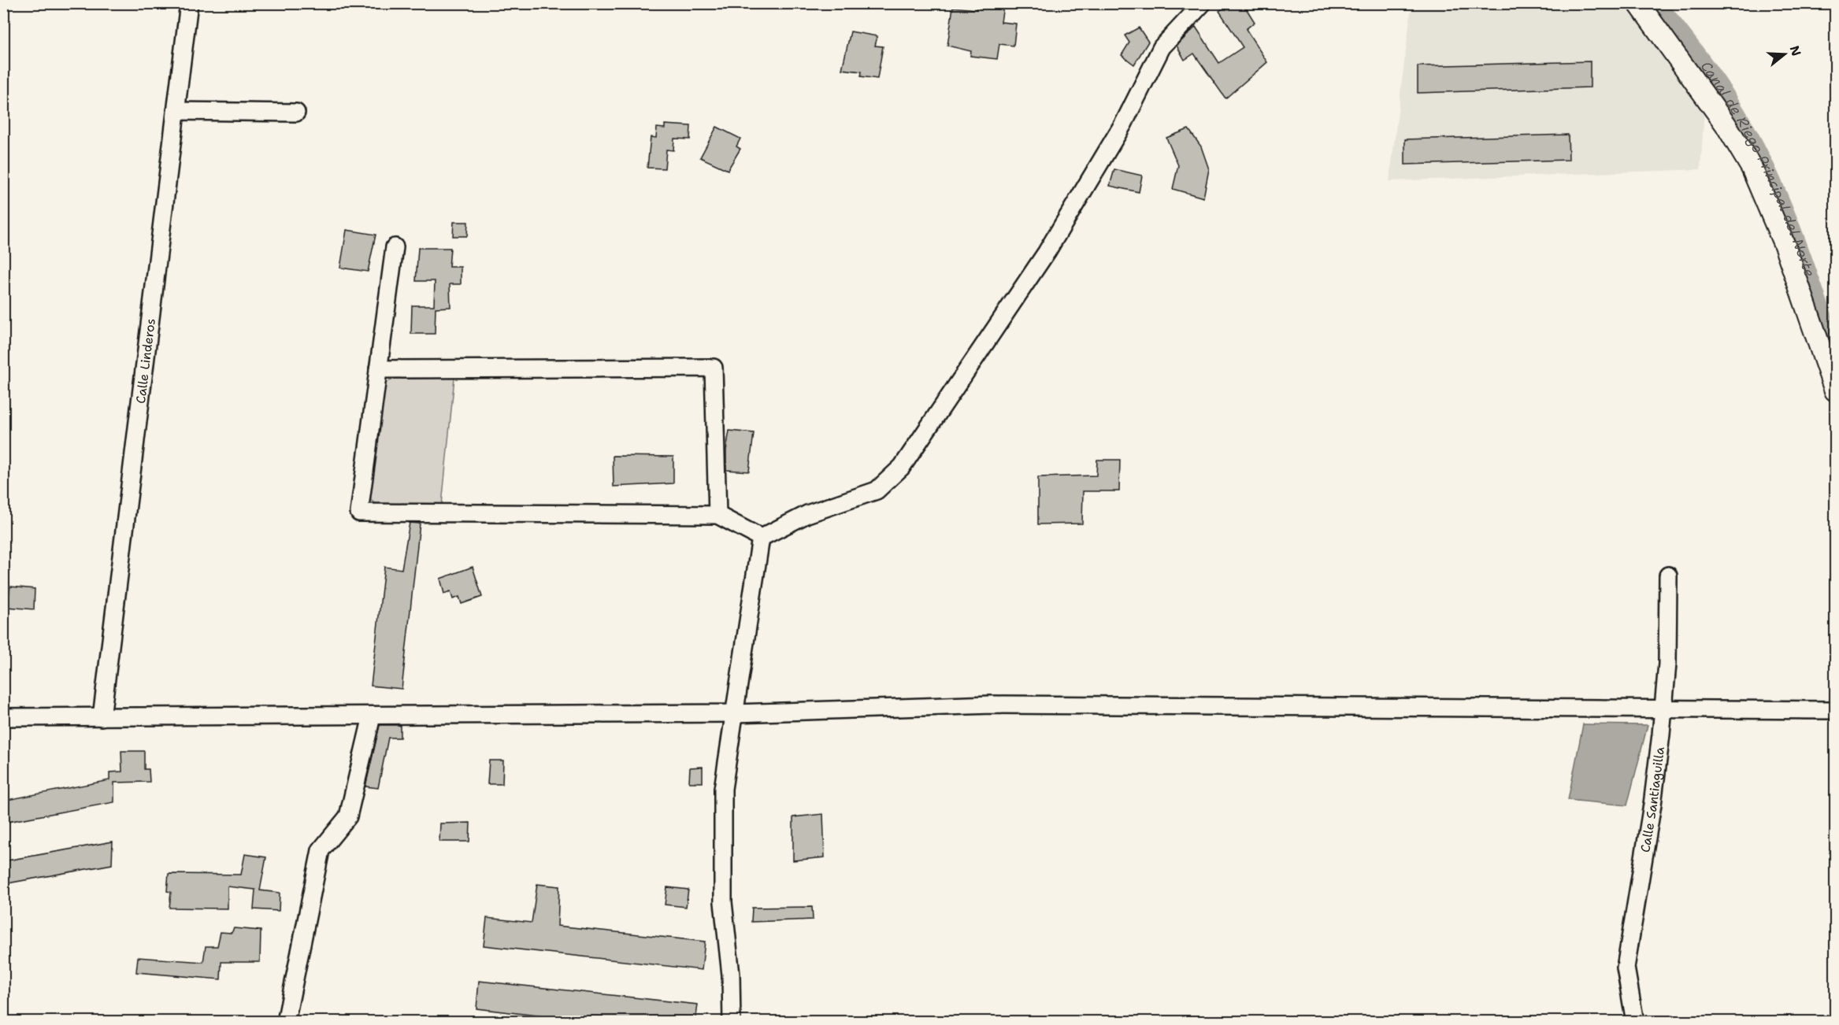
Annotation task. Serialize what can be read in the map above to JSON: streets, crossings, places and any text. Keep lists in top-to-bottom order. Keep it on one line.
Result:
{"streets":{"street":["Calle Linderos","Calle Santiaguilla"]},"water":["Canal de Riego Principal del Norte"],"north":"right"}
